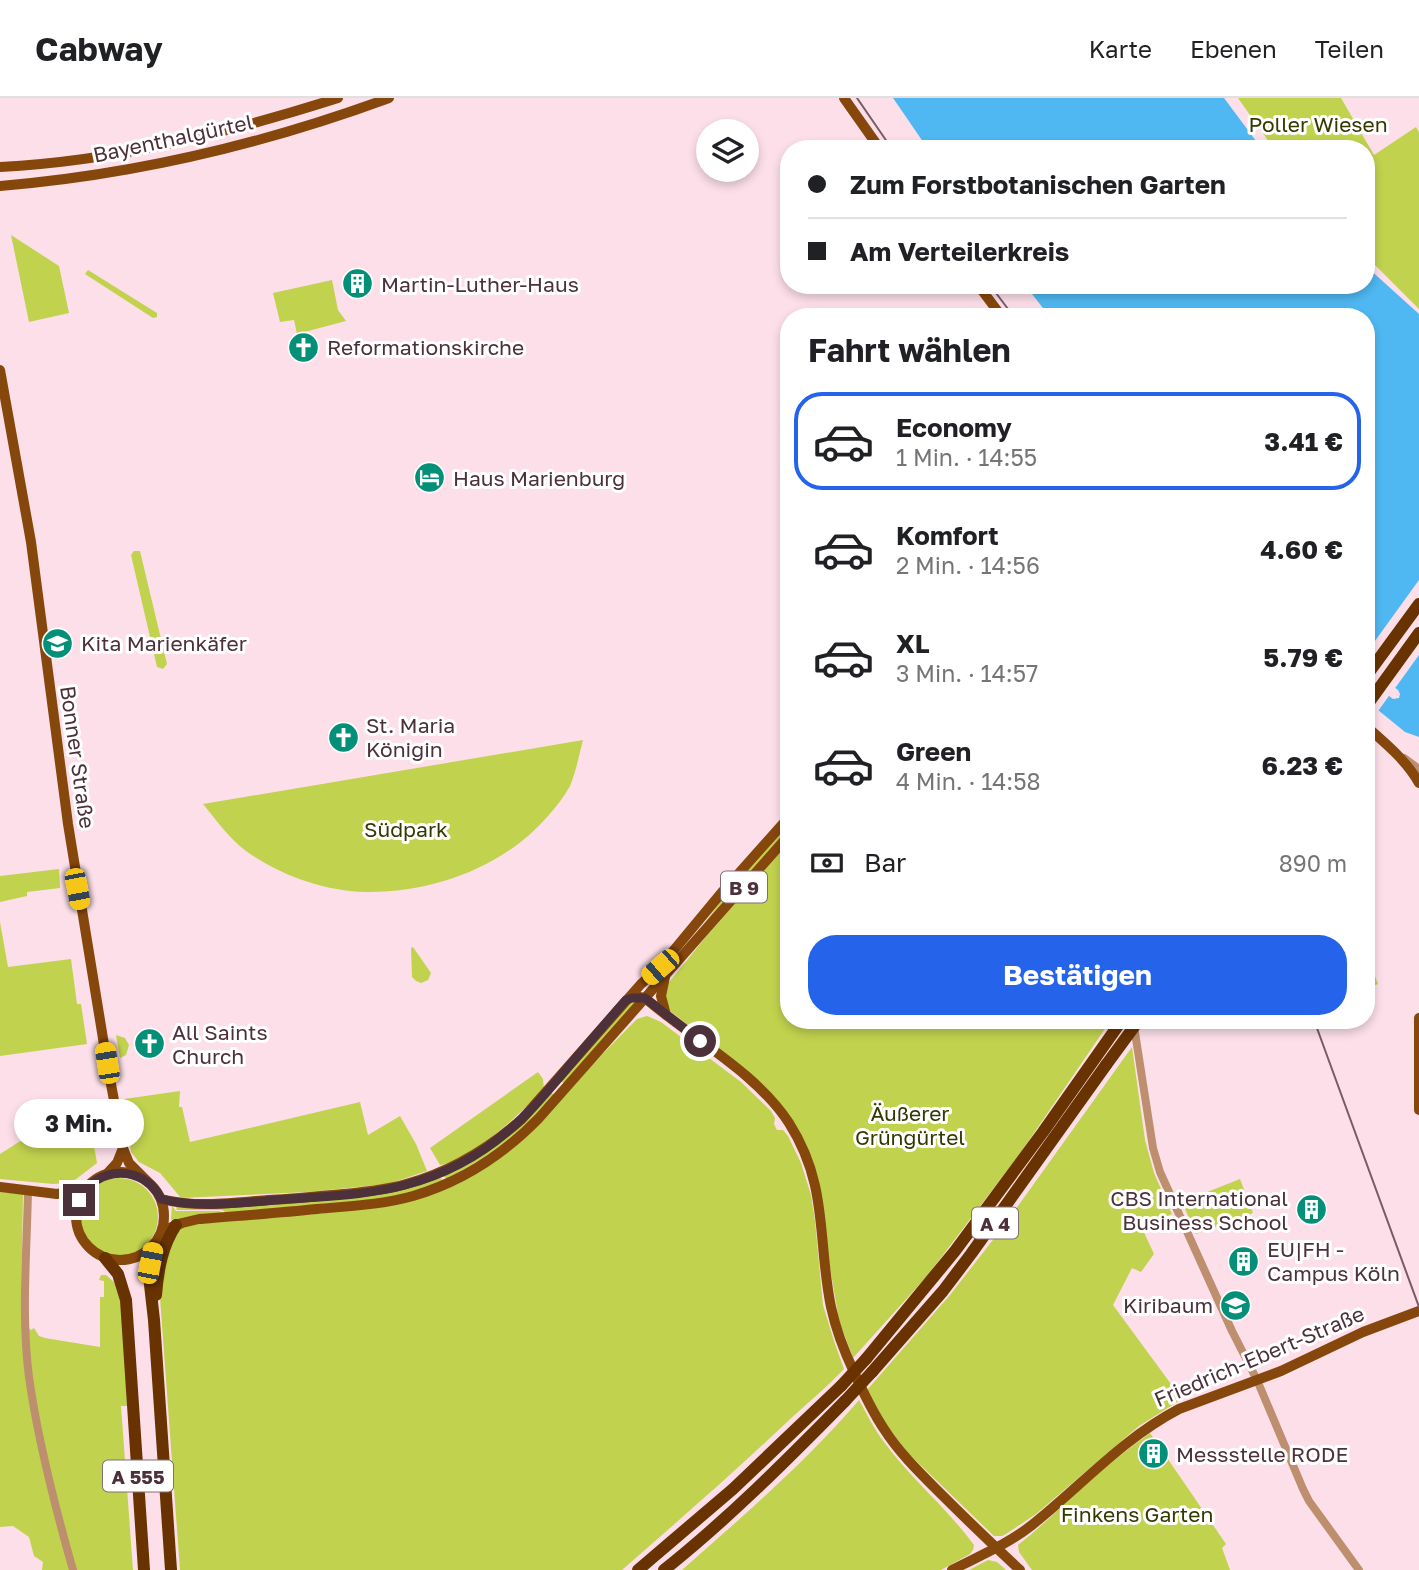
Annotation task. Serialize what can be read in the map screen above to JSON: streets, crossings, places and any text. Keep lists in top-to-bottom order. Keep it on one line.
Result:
{"streets":{"highway":["A 4","A 555"],"main road":["Bayenthalgürtel","Bonner Straße","B 9","Friedrich-Ebert-Straße"]},"crossings":[["Bonner Straße","B 9"],["Bonner Straße","A 555"],["B 9","A 555"]],"parks":["Poller Wiesen","Südpark","Äußerer Grüngürtel","Finkens Garten"],"places":{"building":["Martin-Luther-Haus","CBS International Business School","EU|FH - Campus Köln","Messstelle RODE"],"church":["Reformationskirche","St. Maria Königin","All Saints Church"],"hotel":["Haus Marienburg"],"school or university":["Kita Marienkäfer","Kiribaum"]},"page":{"header":"Cabway","nav":["Karte","Ebenen","Teilen"],"banner":["Zum Forstbotanischen Garten","Am Verteilerkreis"],"heading":"Fahrt wählen","list":[{"name":"Economy","note":"1 Min. · 14:55","value":"3.41 €"},{"name":"Komfort","note":"2 Min. · 14:56","value":"4.60 €"},{"name":"XL","note":"3 Min. · 14:57","value":"5.79 €"},{"name":"Green","note":"4 Min. · 14:58","value":"6.23 €"}],"pay":["Bar","890 m"],"buttons":"Bestätigen","bubble":"3 Min."}}
